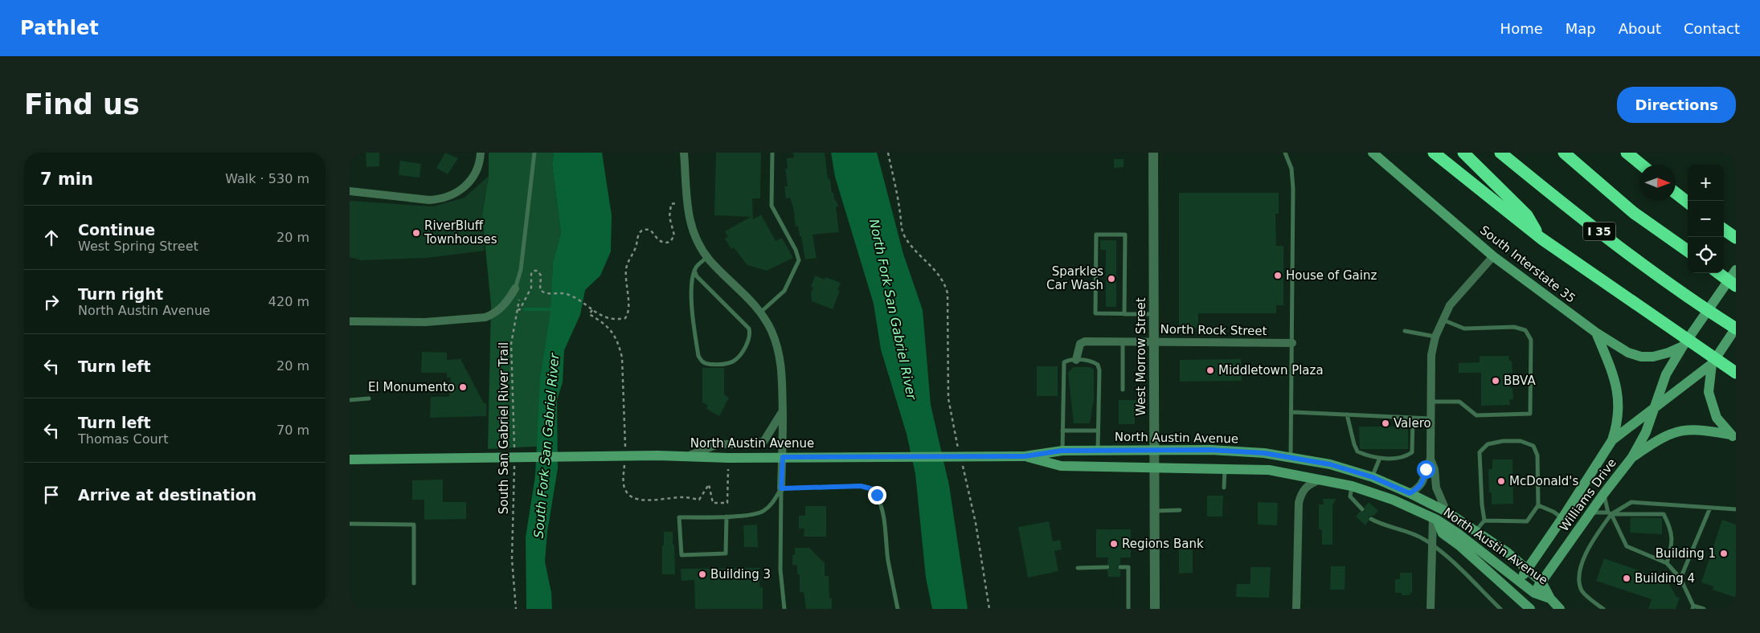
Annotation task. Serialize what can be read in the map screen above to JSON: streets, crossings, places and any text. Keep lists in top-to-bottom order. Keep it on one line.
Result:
{"streets":{"highway":["I 35"],"main road":["South Interstate 35","North Austin Avenue","Williams Drive"],"street":["North Rock Street","West Morrow Street"],"path":["South San Gabriel River Trail"]},"crossings":[["I 35","Williams Drive"],["South Interstate 35","Williams Drive"],["North Rock Street","West Morrow Street"],["West Morrow Street","North Austin Avenue"],["North Austin Avenue","Williams Drive"]],"water":["North Fork San Gabriel River","South Fork San Gabriel River"],"places":["RiverBluff Townhouses","House of Gainz","Sparkles Car Wash","Middletown Plaza","BBVA","El Monumento","Valero","McDonald's","Regions Bank","Building 1","Building 3","Building 4"],"north":"right","page":{"header":"Pathlet","nav":["Home","Map","About","Contact"],"buttons":"Directions","title":"Find us","heading":["7 min","Walk · 530 m"],"map_buttons":["+","−"],"list":[["Continue","West Spring Street","20 m"],["Turn right","North Austin Avenue","420 m"],["Turn left","20 m"],["Turn left","Thomas Court","70 m"],"Arrive at destination"]}}
